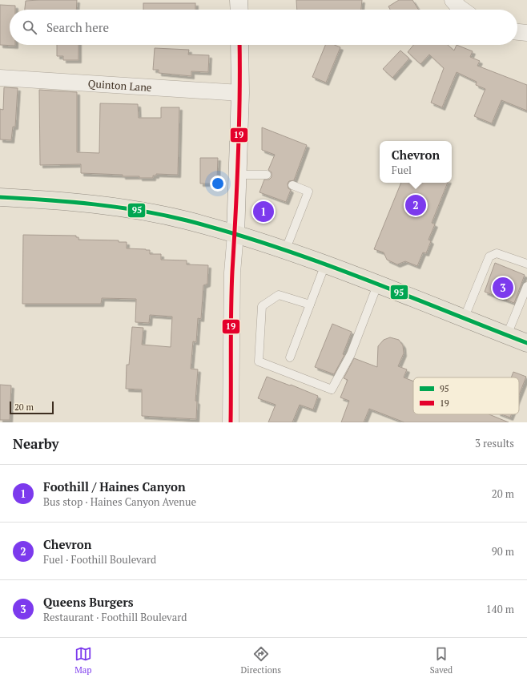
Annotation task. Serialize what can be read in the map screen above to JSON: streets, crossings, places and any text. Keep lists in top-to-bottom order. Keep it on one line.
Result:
{"streets":{"street":["Quinton Lane"]},"lines":["transit line 19","transit line 95"],"legend":["95","19"],"scale_bar":"20 m","page":{"search":"Search here","popup":["Chevron","Fuel"],"pins":["2","1","3"],"scale":"20 m","heading":["Nearby","3 results"],"list":[{"mark":"1","name":"Foothill / Haines Canyon","note":"Bus stop · Haines Canyon Avenue","value":"20 m"},{"mark":"2","name":"Chevron","note":"Fuel · Foothill Boulevard","value":"90 m"},{"mark":"3","name":"Queens Burgers","note":"Restaurant · Foothill Boulevard","value":"140 m"}],"nav":["Map","Directions","Saved"]}}
